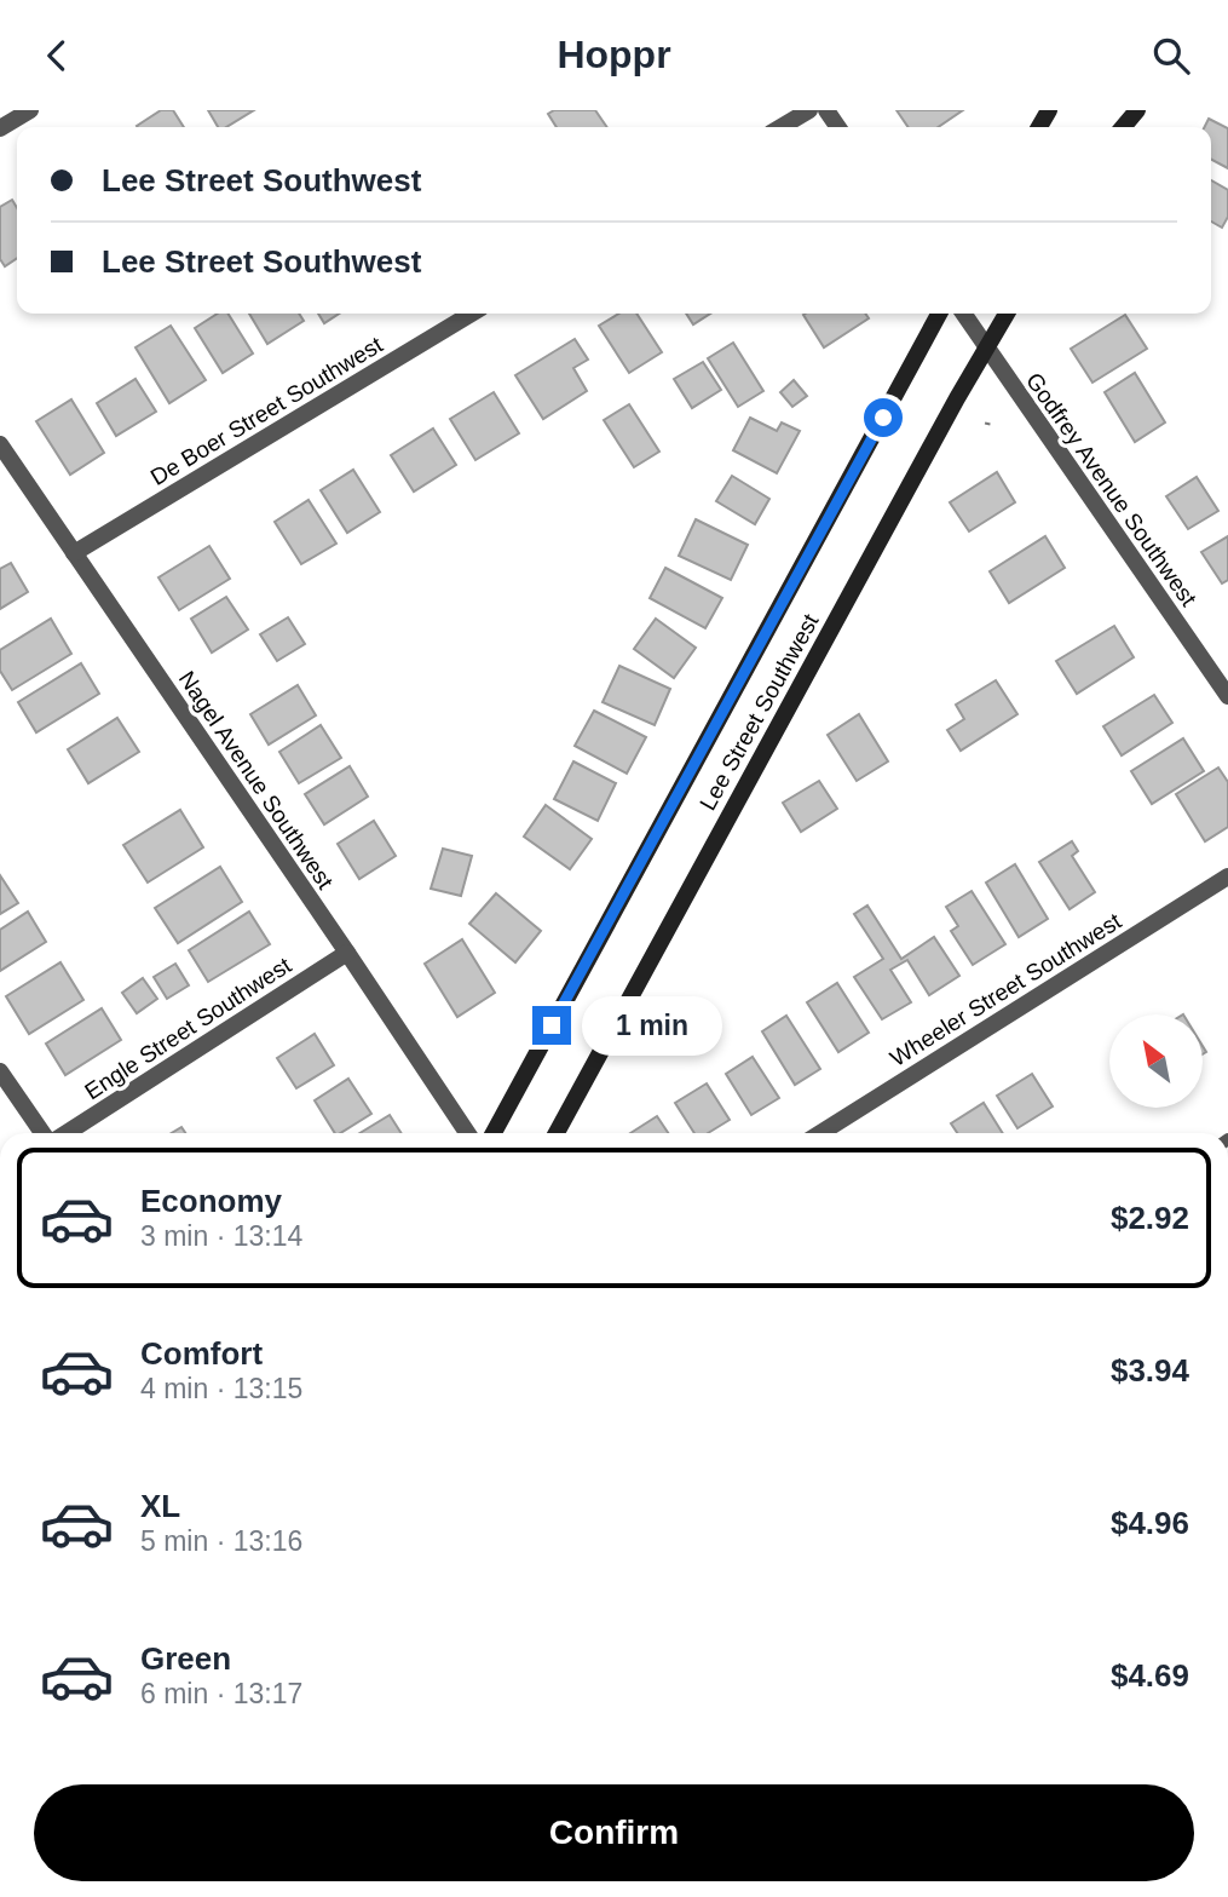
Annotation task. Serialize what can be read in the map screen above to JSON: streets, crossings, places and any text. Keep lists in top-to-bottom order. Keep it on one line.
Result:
{"streets":{"street":["De Boer Street Southwest","Godfrey Avenue Southwest","Lee Street Southwest","Nagel Avenue Southwest","Wheeler Street Southwest","Engle Street Southwest"]},"crossings":[["De Boer Street Southwest","Nagel Avenue Southwest"],["Godfrey Avenue Southwest","Lee Street Southwest"],["Nagel Avenue Southwest","Engle Street Southwest"]],"north":"top left","page":{"header":"Hoppr","banner":["Lee Street Southwest","Lee Street Southwest"],"bubble":"1 min","list":[{"name":"Economy","note":"3 min · 13:14","value":"$2.92"},{"name":"Comfort","note":"4 min · 13:15","value":"$3.94"},{"name":"XL","note":"5 min · 13:16","value":"$4.96"},{"name":"Green","note":"6 min · 13:17","value":"$4.69"}],"buttons":"Confirm"}}
